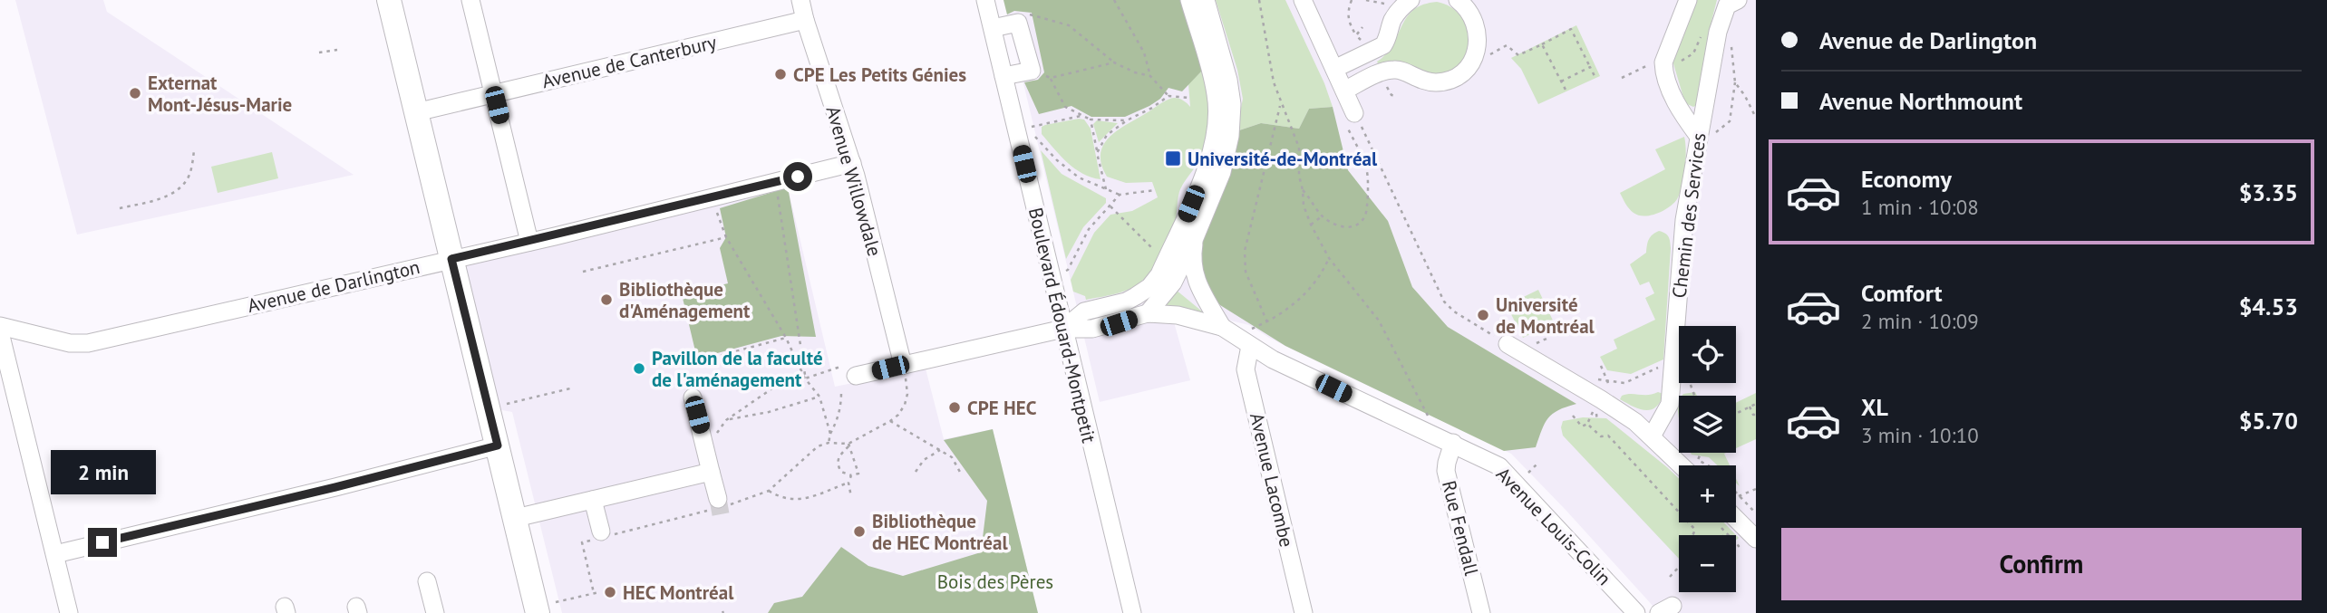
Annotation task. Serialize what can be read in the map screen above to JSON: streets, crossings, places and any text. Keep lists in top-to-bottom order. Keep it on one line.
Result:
{"streets":{"street":["Avenue de Canterbury","Avenue Willowdale","Chemin des Services","Avenue de Darlington","Boulevard Édouard-Montpetit","Avenue Lacombe","Avenue Louis-Colin","Rue Fendall"]},"crossings":[["Avenue de Canterbury","Avenue Willowdale"],["Avenue Willowdale","Avenue de Darlington"],["Avenue Willowdale","Avenue Louis-Colin"],["Boulevard Édouard-Montpetit","Avenue Louis-Colin"],["Avenue Lacombe","Avenue Louis-Colin"],["Avenue Louis-Colin","Rue Fendall"]],"parks":["Bois des Pères"],"places":{"other":["CPE Les Petits Génies","Externat Mont-Jésus-Marie","Bibliothèque d'Aménagement","Université de Montréal","Pavillon de la faculté de l'aménagement","CPE HEC","Bibliothèque de HEC Montréal","HEC Montréal"],"transit":["Université-de-Montréal"]},"page":{"banner":["Avenue de Darlington","Avenue Northmount"],"list":[{"name":"Economy","note":"1 min · 10:08","value":"$3.35"},{"name":"Comfort","note":"2 min · 10:09","value":"$4.53"},{"name":"XL","note":"3 min · 10:10","value":"$5.70"}],"map_buttons":["+","−"],"bubble":"2 min","buttons":"Confirm"}}
